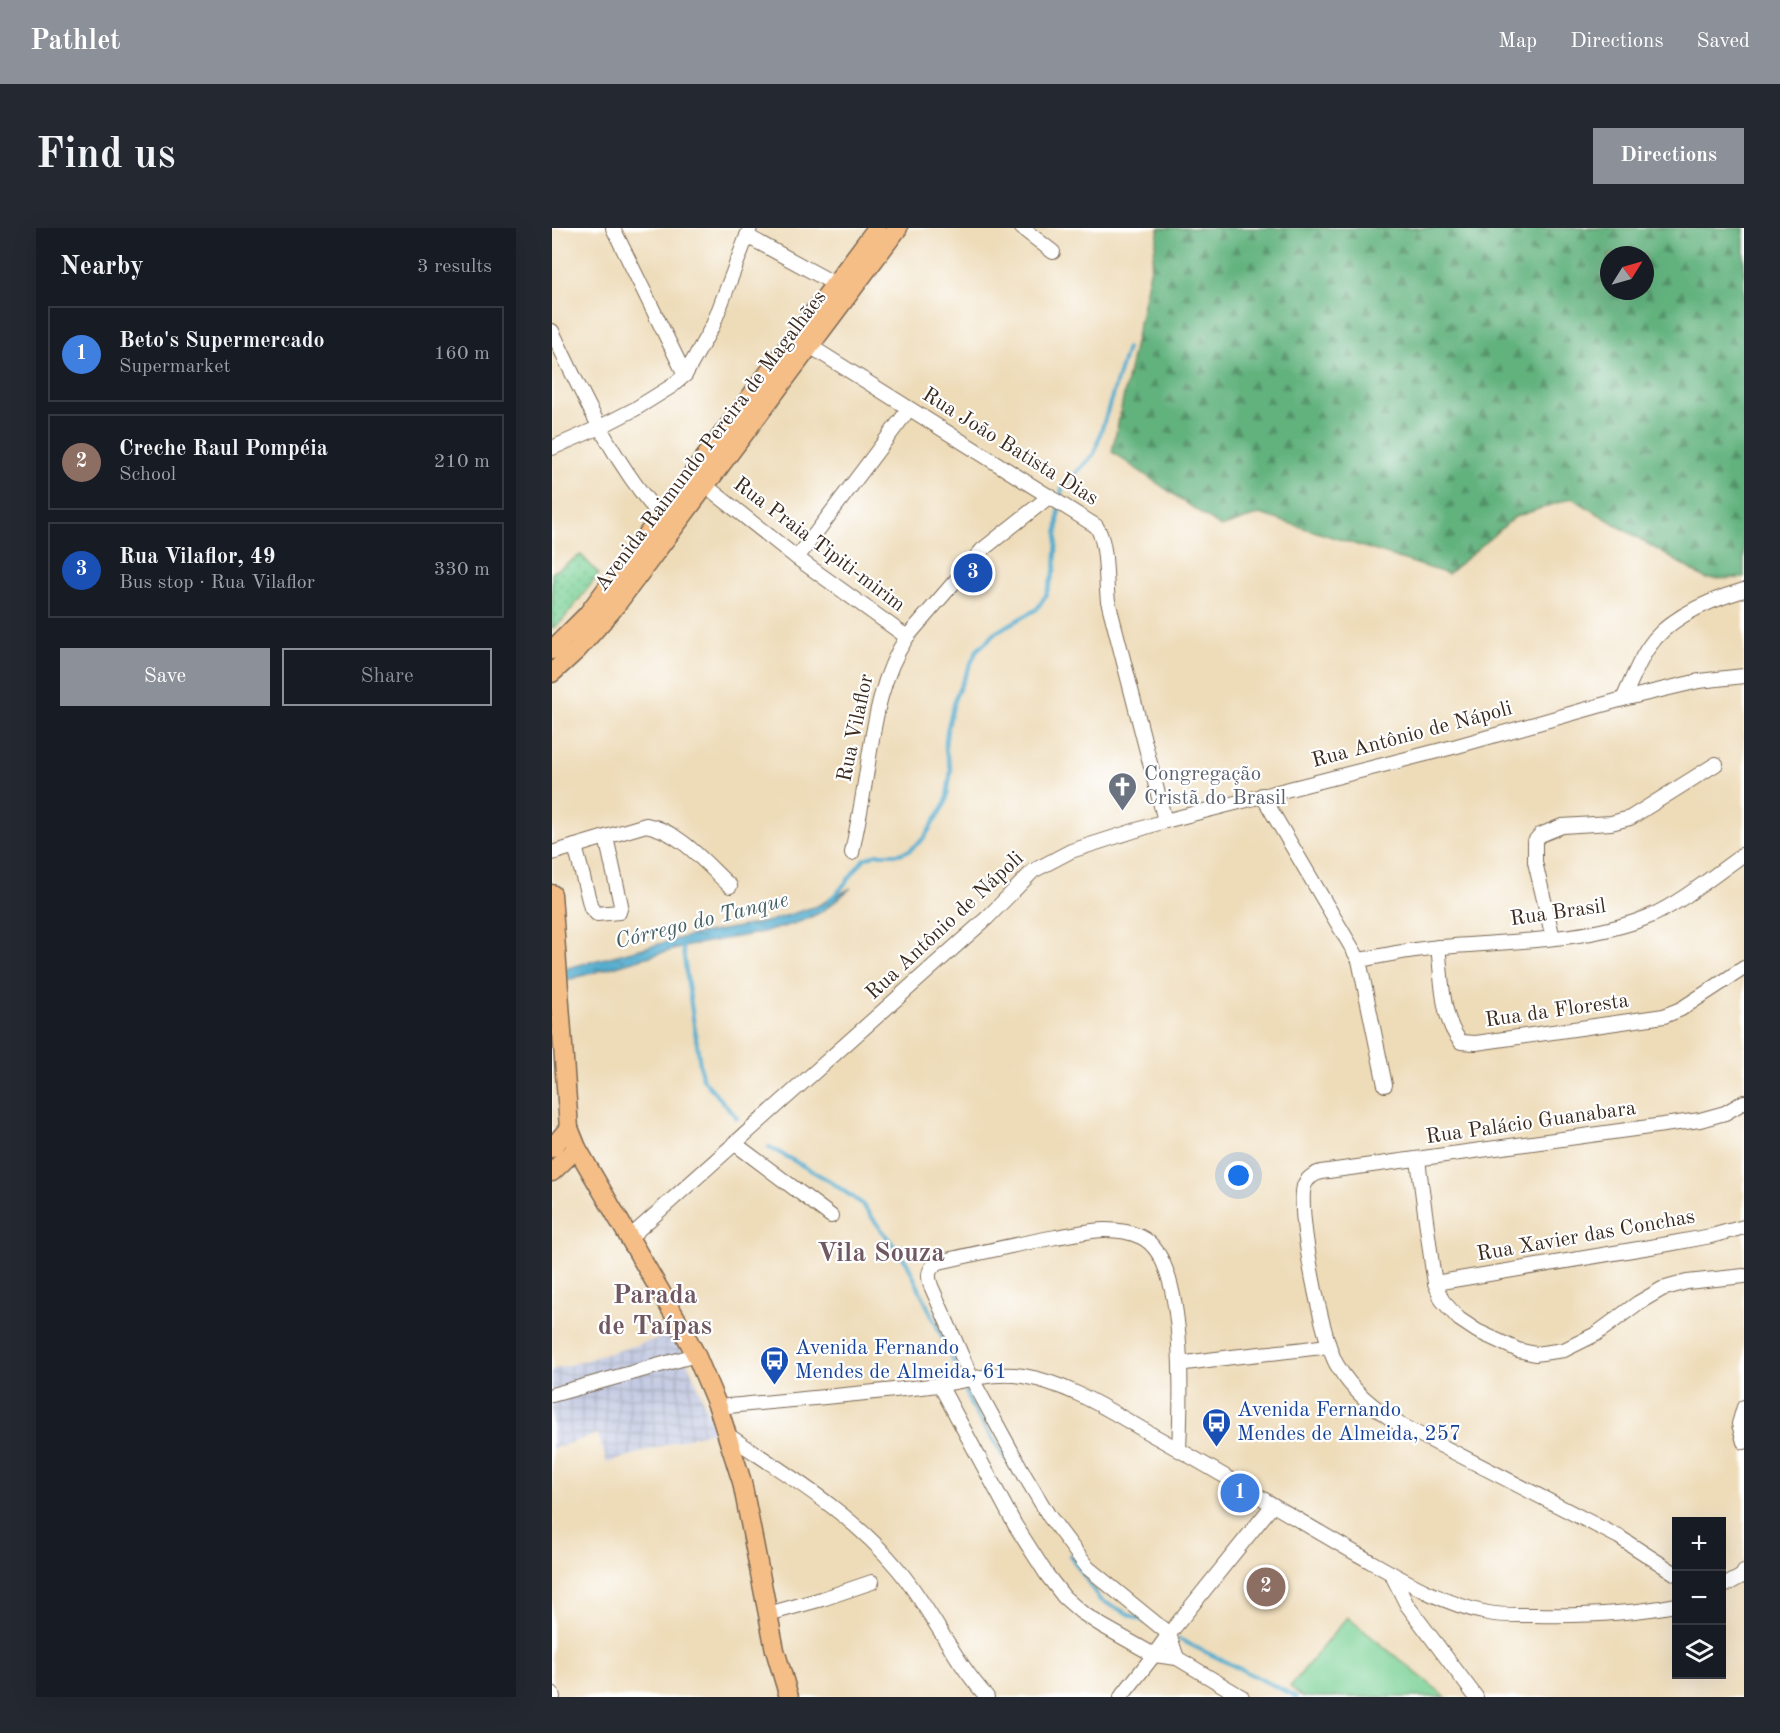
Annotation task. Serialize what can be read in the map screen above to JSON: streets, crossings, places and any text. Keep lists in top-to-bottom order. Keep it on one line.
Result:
{"streets":{"main road":["Avenida Raimundo Pereira de Magalhães"],"street":["Rua João Batista Dias","Rua Praia Tipiti-mirim","Rua Vilaflor","Rua Antônio de Nápoli","Rua Brasil","Rua da Floresta","Rua Palácio Guanabara","Rua Xavier das Conchas"]},"crossings":[["Avenida Raimundo Pereira de Magalhães","Rua João Batista Dias"],["Avenida Raimundo Pereira de Magalhães","Rua Praia Tipiti-mirim"],["Rua João Batista Dias","Rua Vilaflor"],["Rua João Batista Dias","Rua Antônio de Nápoli"],["Rua Praia Tipiti-mirim","Rua Vilaflor"],["Rua Brasil","Rua da Floresta"]],"districts":["Vila Souza","Parada de Taípas"],"water":["Córrego do Tanque"],"places":{"church":["Congregação Cristã do Brasil"],"bus stop":["Avenida Fernando Mendes de Almeida, 61","Avenida Fernando Mendes de Almeida, 257"]},"north":"top right","page":{"header":"Pathlet","nav":["Map","Directions","Saved"],"buttons":["Directions",["Save","Share"]],"title":"Find us","heading":["Nearby","3 results"],"list":[{"mark":"1","name":"Beto's Supermercado","note":"Supermarket","value":"160 m"},{"mark":"2","name":"Creche Raul Pompéia","note":"School","value":"210 m"},{"mark":"3","name":"Rua Vilaflor, 49","note":"Bus stop · Rua Vilaflor","value":"330 m"}],"pins":["3","1","2"],"map_buttons":["+","−"]}}
